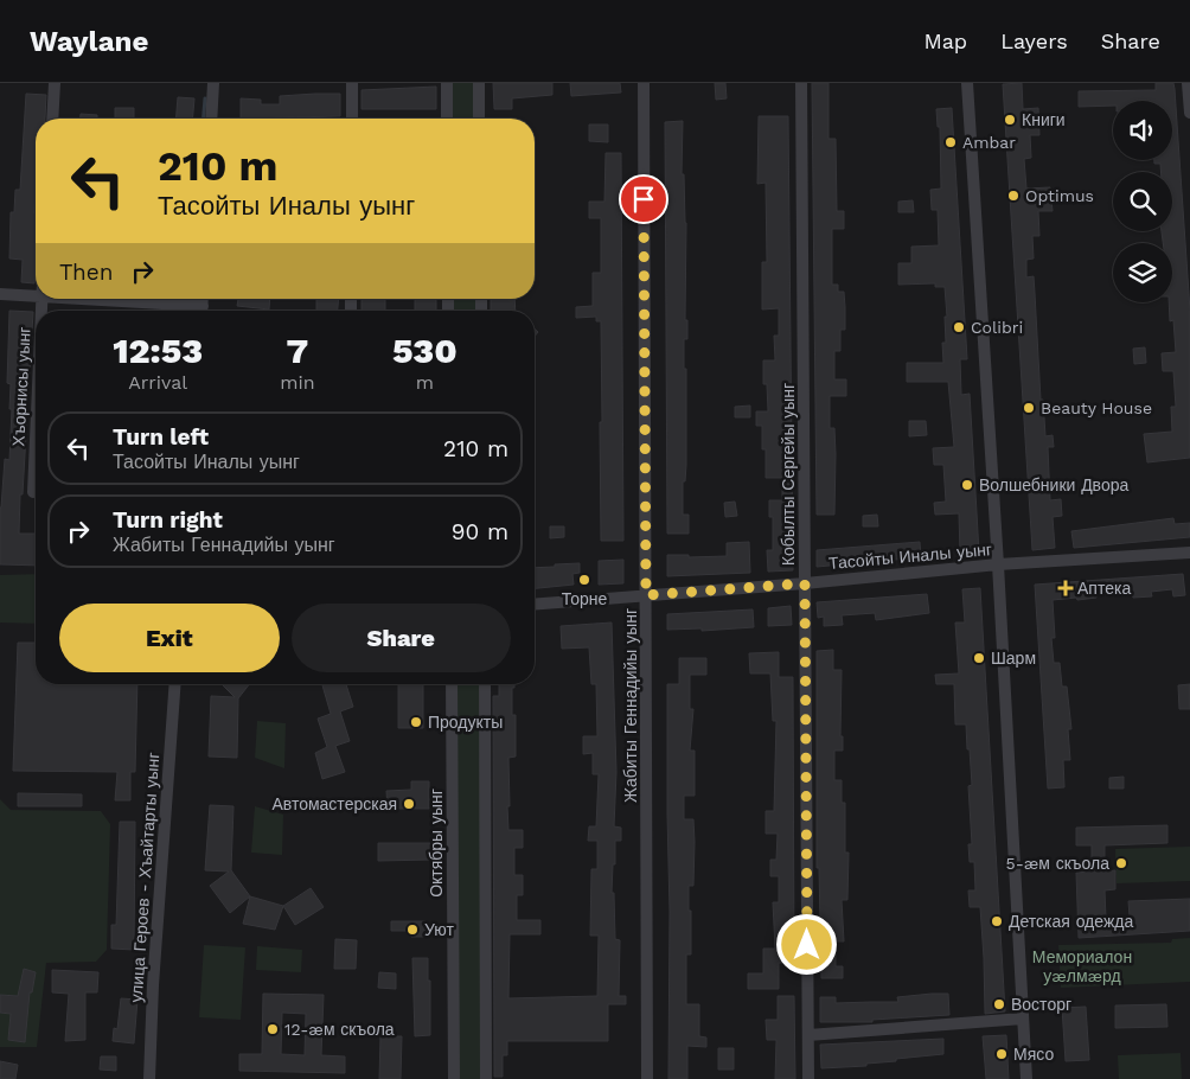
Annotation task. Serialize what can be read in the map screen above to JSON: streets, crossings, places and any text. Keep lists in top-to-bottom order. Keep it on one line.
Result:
{"streets":{"street":["Хъорнисы уынг","Кобылты Сергейы уынг","Тасойты Иналы уынг","Жабиты Геннадийы уынг","Октябры уынг","улица Героев - Хъайтарты уынг"]},"crossings":[["Кобылты Сергейы уынг","Тасойты Иналы уынг"],["Тасойты Иналы уынг","Жабиты Геннадийы уынг"]],"parks":["Мемориалон уæлмæрд"],"places":{"other":["Книги","Ambar","Optimus","Colibri","Beauty House","Волшебники Двора","Торне","Шарм","Продукты","Автомастерская","5-æм скъола","Детская одежда","Уют","Восторг","12-æм скъола","Мясо"],"health":["Аптека"]},"page":{"header":"Waylane","nav":["Map","Layers","Share"],"turn":["210 m","Тасойты Иналы уынг"],"then":"Then","eta":["12:53","Arrival","7","min","530","m"],"list":[{"name":"Turn left","note":"Тасойты Иналы уынг","value":"210 m"},{"name":"Turn right","note":"Жабиты Геннадийы уынг","value":"90 m"}],"buttons":["Exit","Share"]}}
